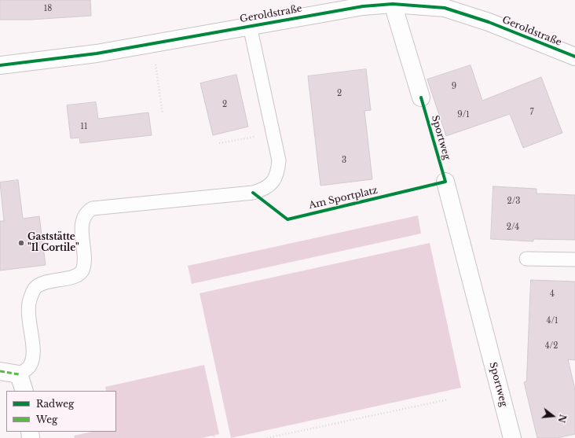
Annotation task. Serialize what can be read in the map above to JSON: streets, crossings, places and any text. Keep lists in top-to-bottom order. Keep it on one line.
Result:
{"streets":{"street":["Geroldstraße","Sportweg"],"cycle path":["Am Sportplatz"]},"crossings":[["Sportweg","Am Sportplatz"]],"places":["Gaststätte \"Il Cortile\""],"house_numbers":["18","9","2","2","7","9/1","11","3","2/3","2/4","4","4/1","4/2"],"legend":["Radweg","Weg"],"north":"right"}
